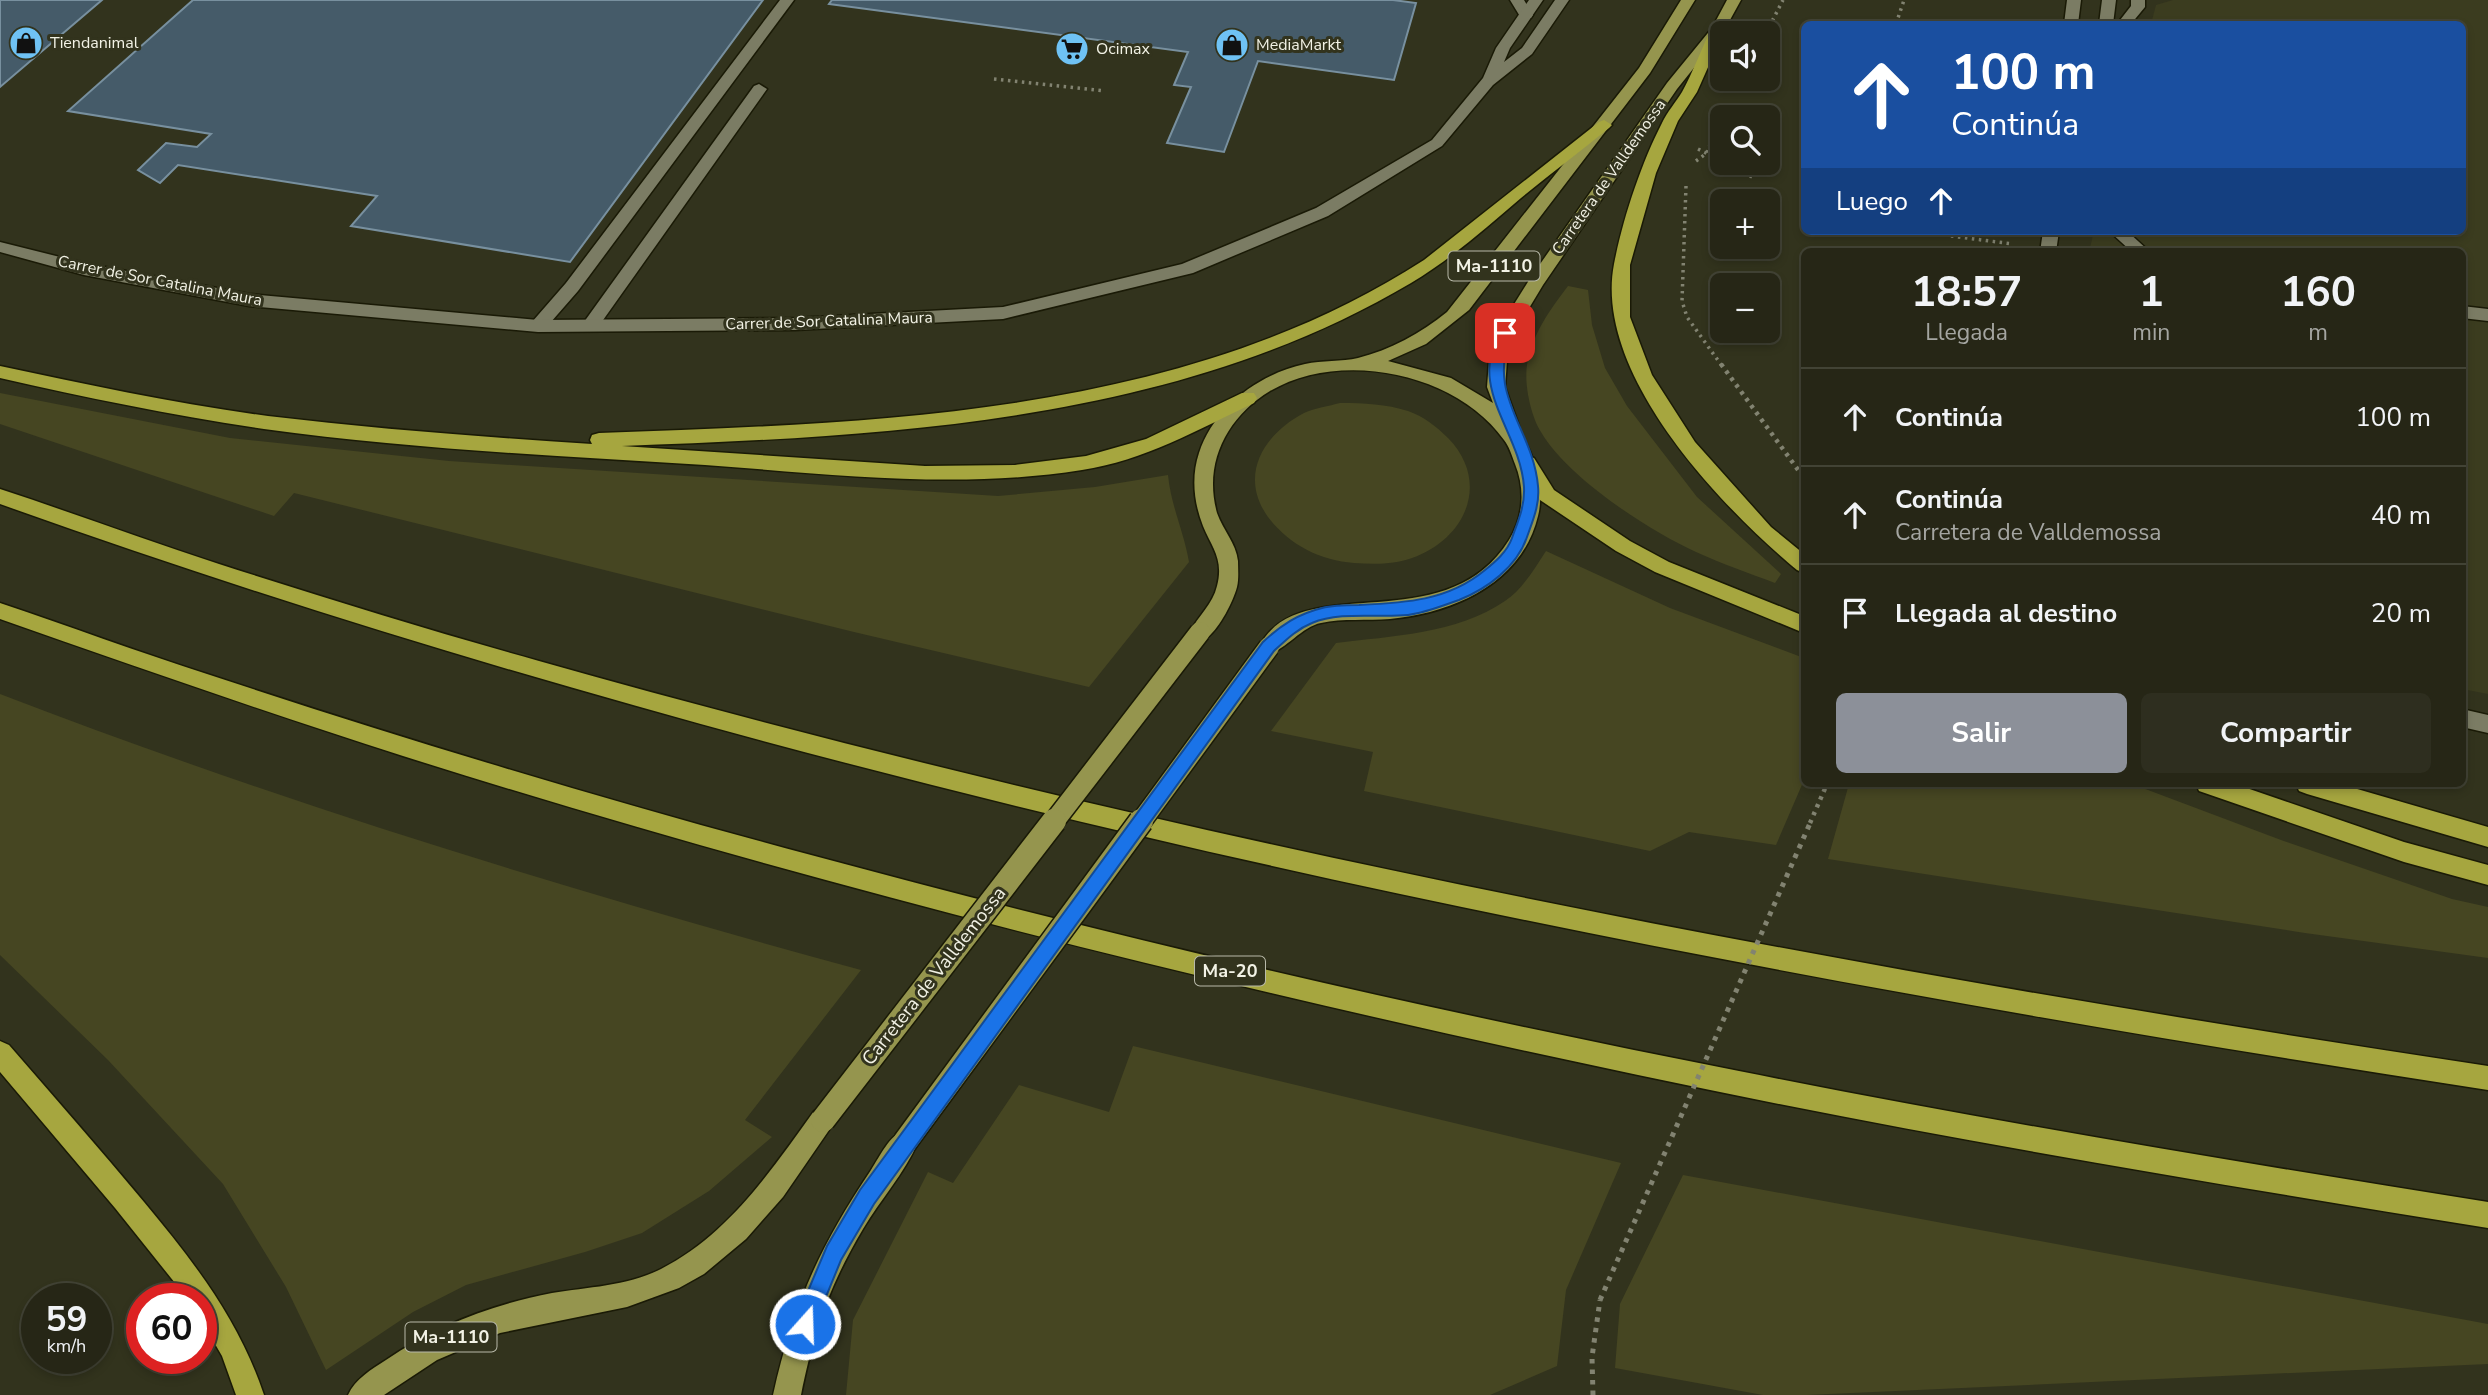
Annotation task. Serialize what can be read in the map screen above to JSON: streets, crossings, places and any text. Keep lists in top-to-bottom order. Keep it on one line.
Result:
{"streets":{"highway":["Ma-20"],"main road":["Carretera de Valldemossa","Ma-1110"],"street":["Carrer de Sor Catalina Maura"]},"crossings":[["Carretera de Valldemossa","Ma-1110"]],"places":{"shop":["Tiendanimal","MediaMarkt"],"supermarket":["Ocimax"]},"page":{"map_buttons":["+","−"],"turn":["100 m","Continúa"],"then":"Luego","eta":["18:57","Llegada","1","min","160","m"],"list":[{"name":"Continúa","value":"100 m"},{"name":"Continúa","note":"Carretera de Valldemossa","value":"40 m"},{"name":"Llegada al destino","value":"20 m"}],"buttons":["Salir","Compartir"],"speed":"59 km/h","limit":"60"}}
